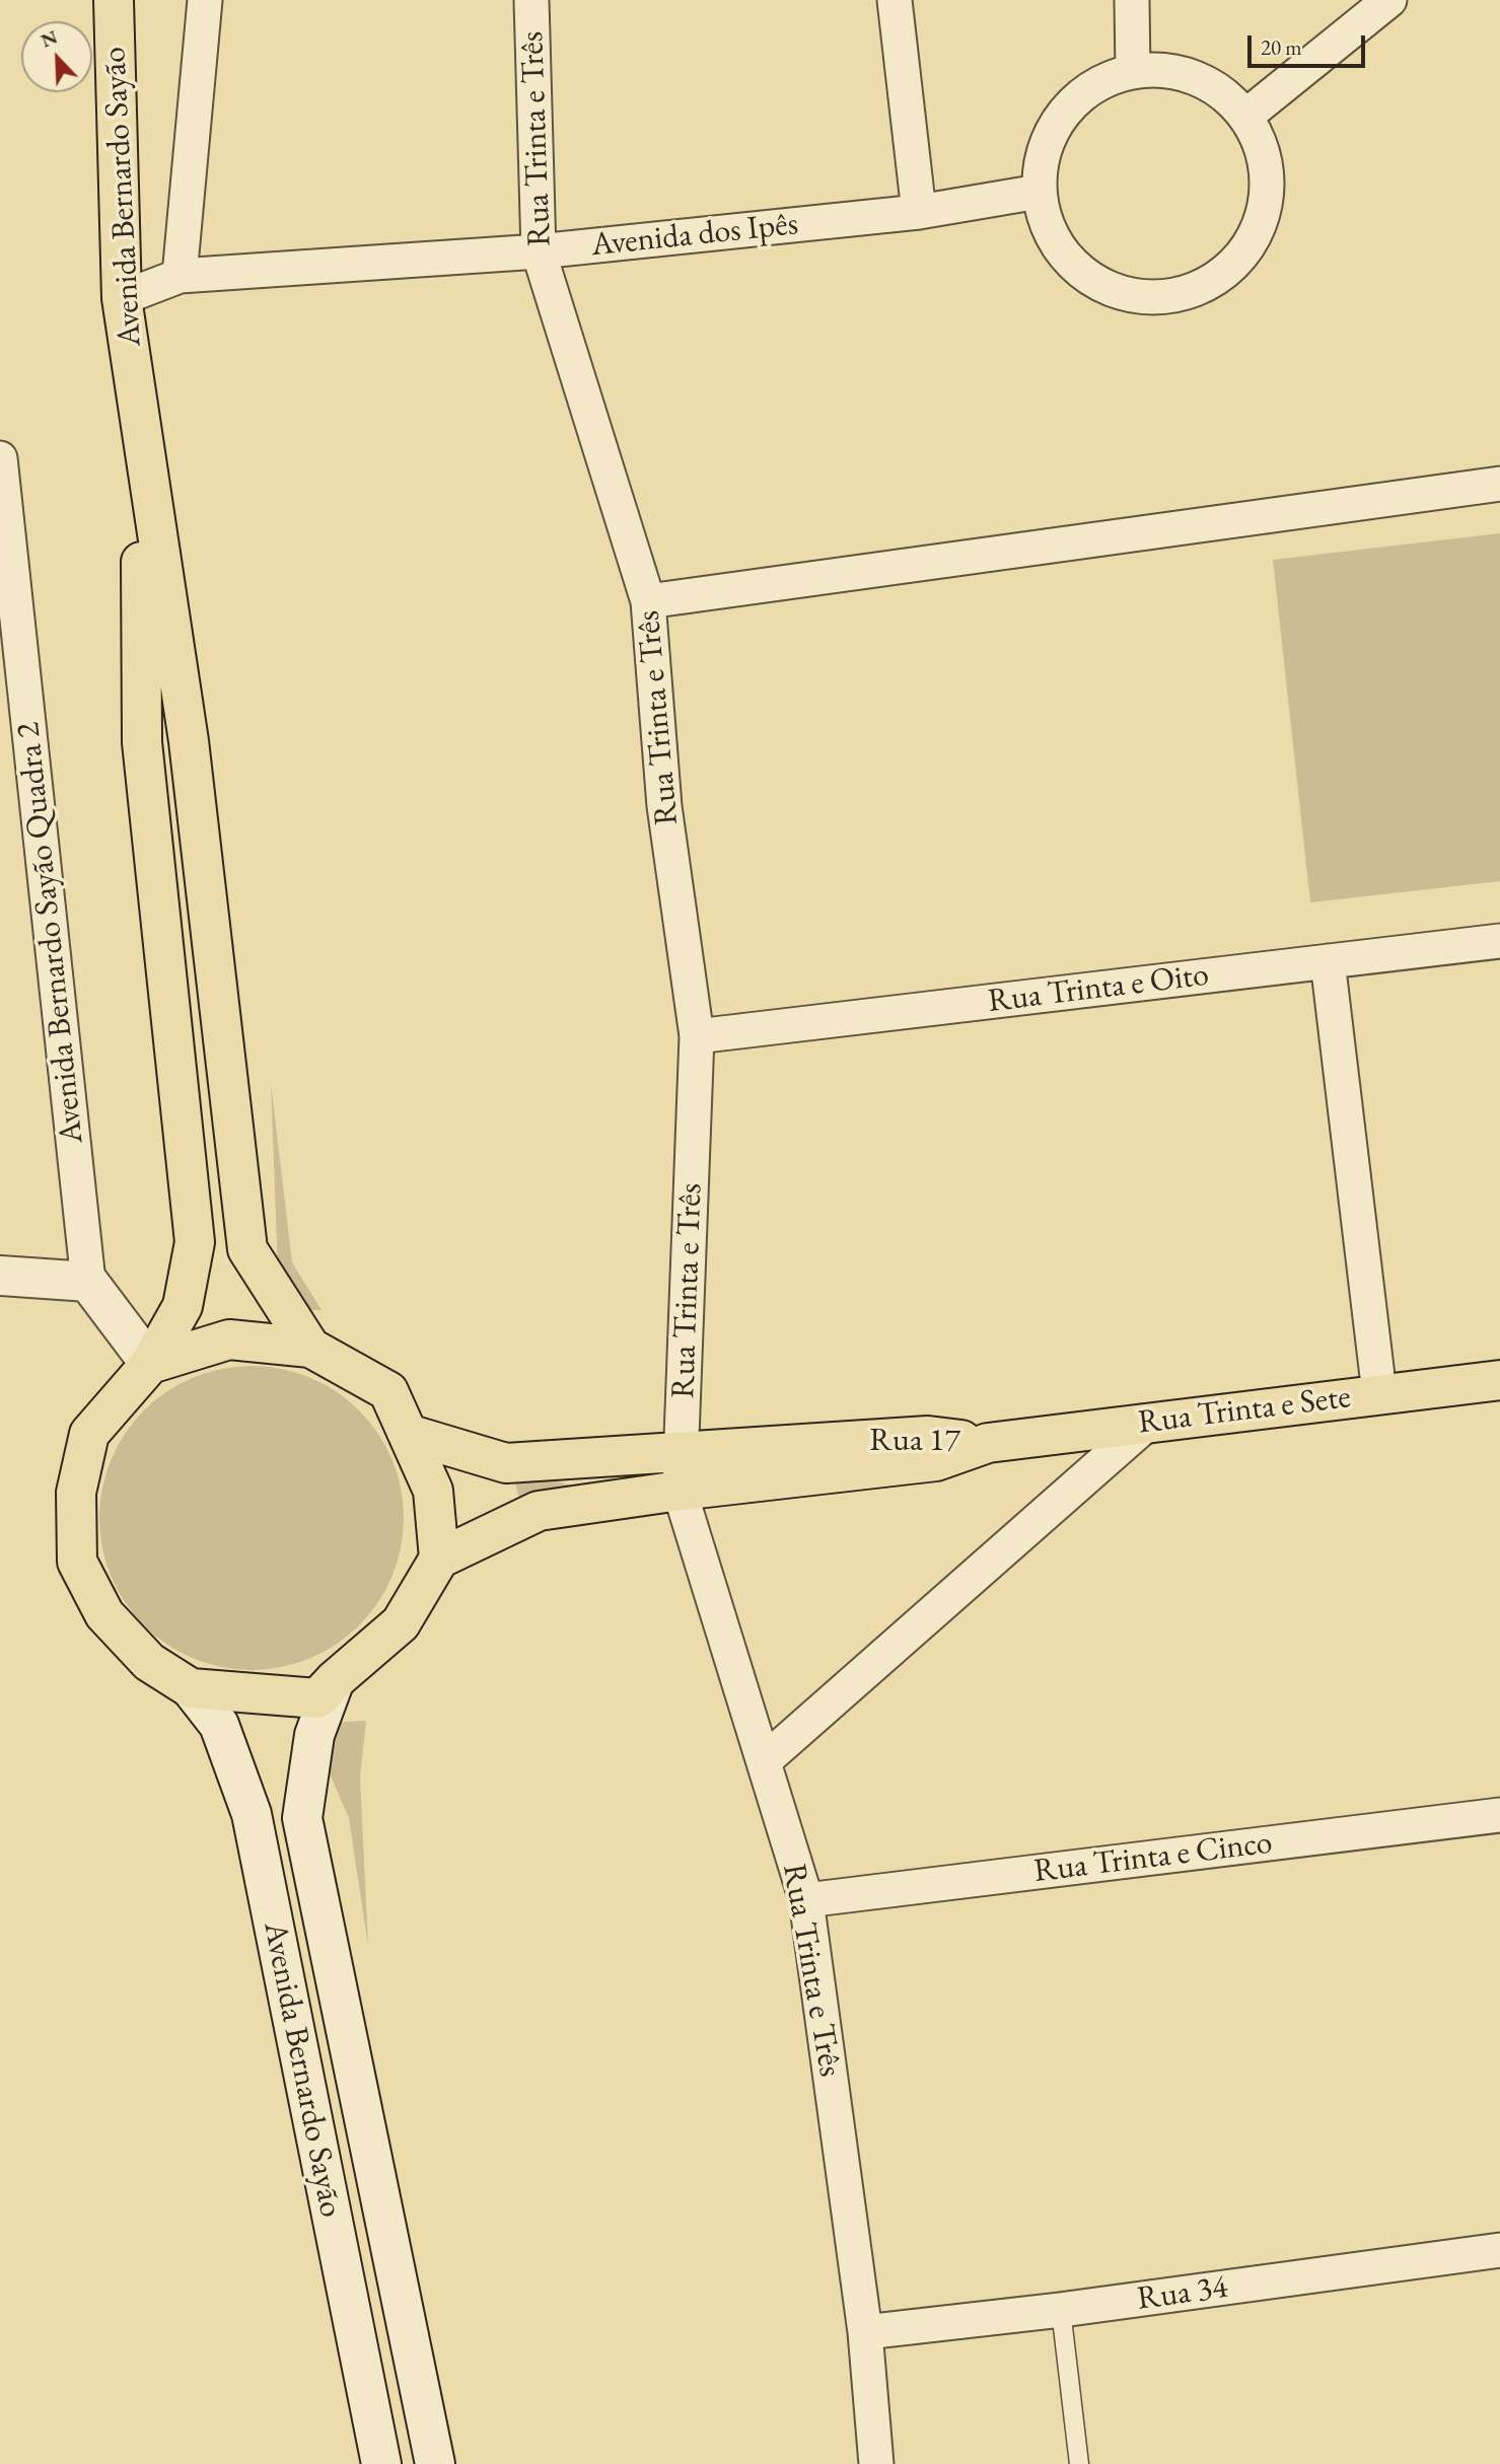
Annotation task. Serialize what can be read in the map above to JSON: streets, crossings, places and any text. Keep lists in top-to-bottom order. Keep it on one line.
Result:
{"streets":{"main road":["Avenida Bernardo Sayão","Rua Trinta e Sete","Rua 17"],"street":["Rua Trinta e Três","Avenida dos Ipês","Avenida Bernardo Sayão Quadra 2","Rua Trinta e Oito","Rua Trinta e Cinco","Rua 34"]},"crossings":[["Rua Trinta e Três","Avenida dos Ipês"],["Rua Trinta e Três","Rua Trinta e Oito"],["Rua Trinta e Três","Rua 17"],["Rua Trinta e Três","Rua Trinta e Cinco"],["Rua Trinta e Três","Rua 34"],["Avenida Bernardo Sayão","Avenida dos Ipês"],["Rua Trinta e Sete","Rua 17"]],"scale_bar":"20 m","north":"top left"}
